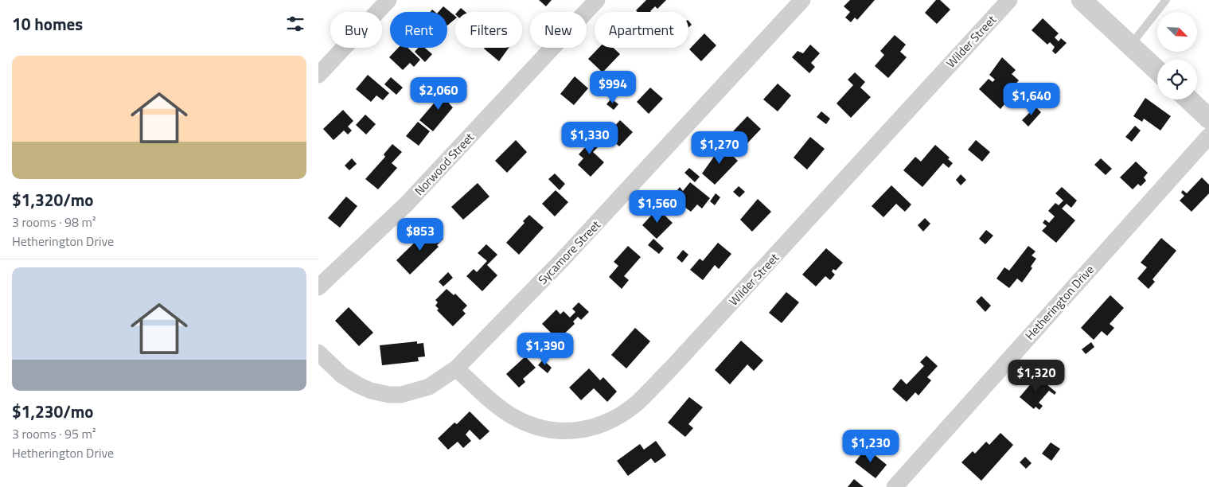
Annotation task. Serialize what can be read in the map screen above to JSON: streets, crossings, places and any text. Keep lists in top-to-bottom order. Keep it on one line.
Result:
{"streets":{"street":["Wilder Street","Norwood Street","Sycamore Street","Hetherington Drive"]},"crossings":[["Wilder Street","Sycamore Street"]],"north":"bottom right","page":{"heading":"10 homes","chip":["Buy","Rent","Filters","New","Apartment"],"list":[{"name":"$1,320/mo","note":"3 rooms · 98 m² · Hetherington Drive"},{"name":"$1,230/mo","note":"3 rooms · 95 m² · Hetherington Drive"}],"price":["$994","$2,060","$1,640","$1,330","$1,270","$1,560","$853","$1,390","$1,320","$1,230"]}}
